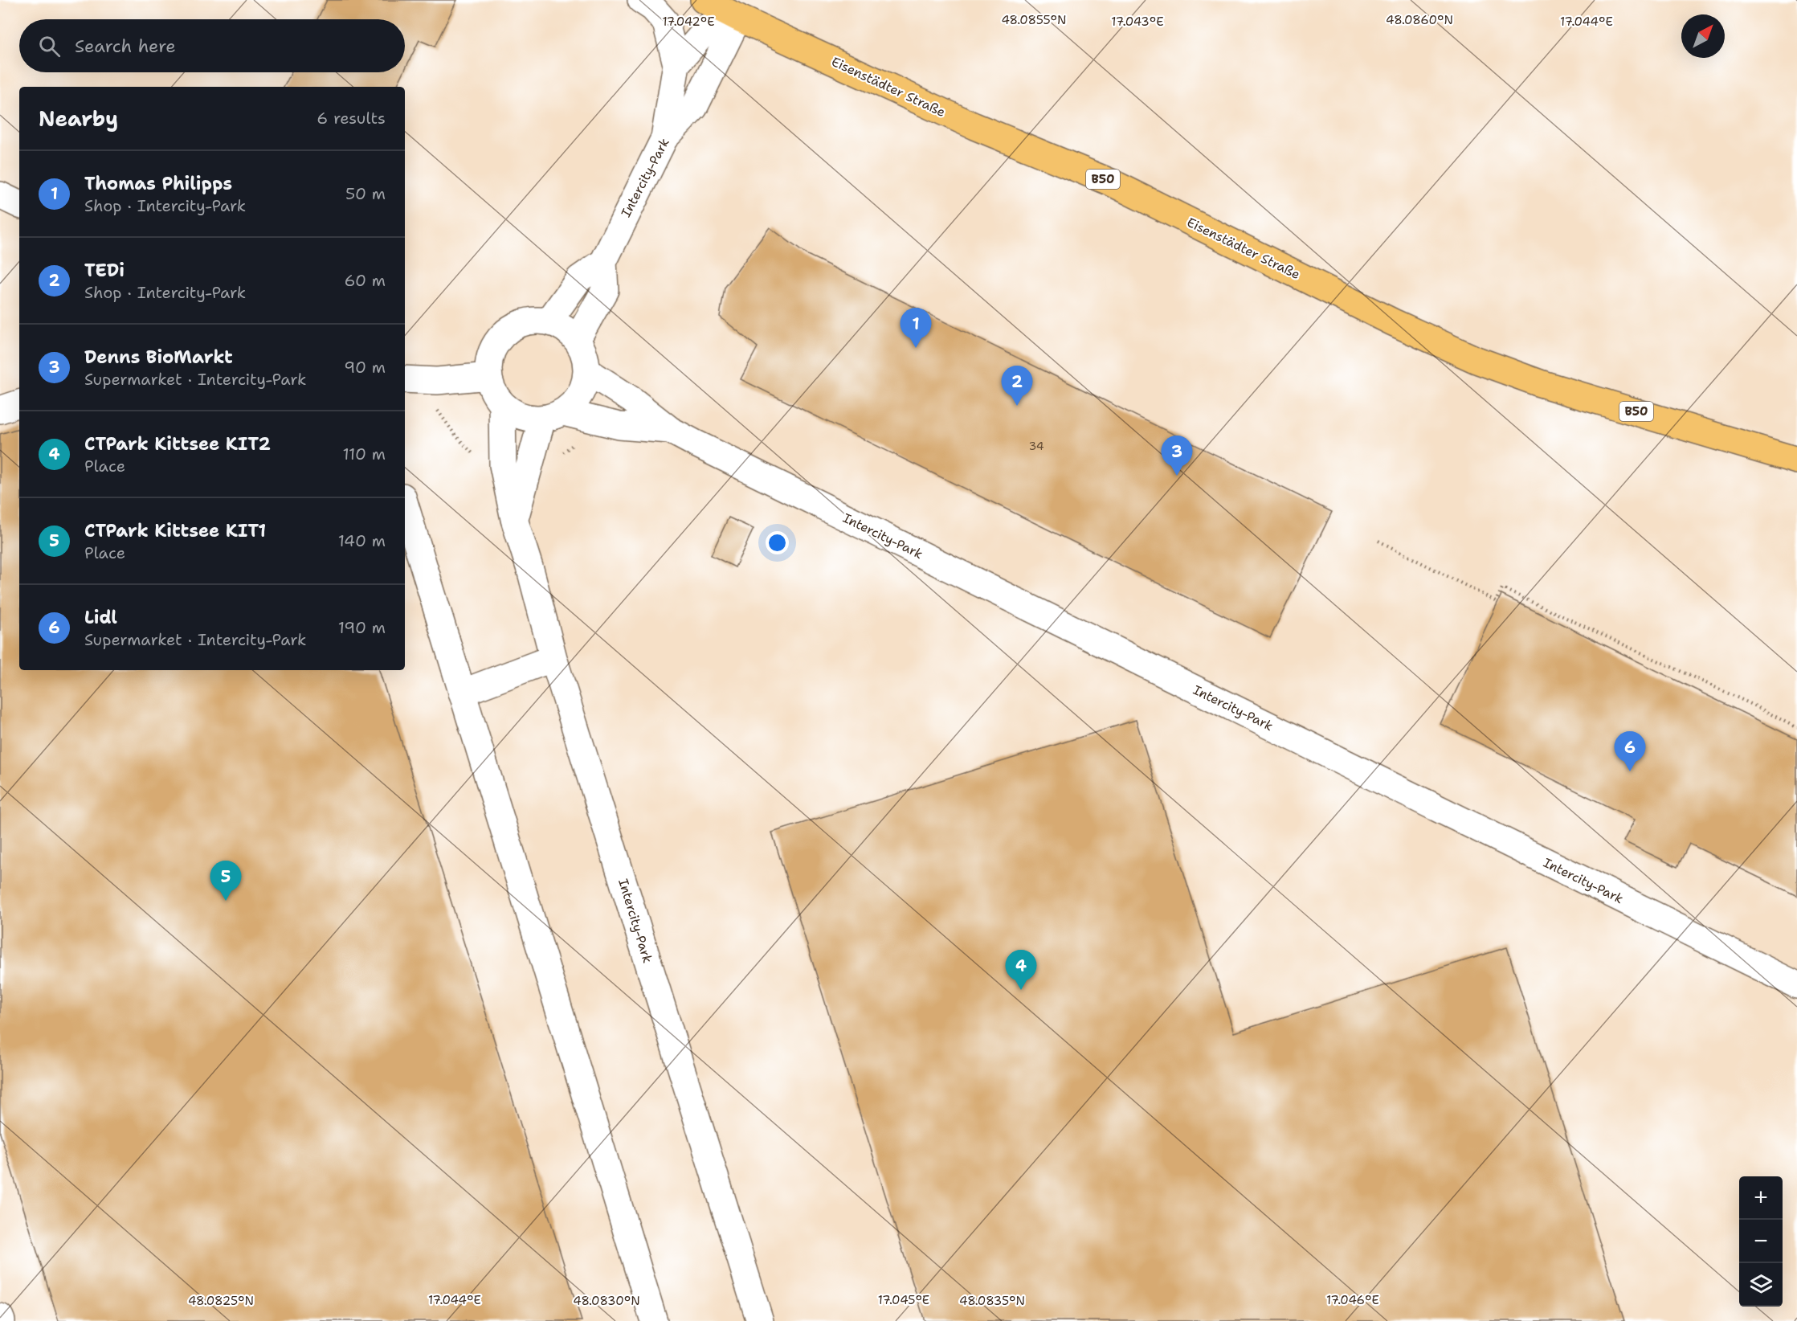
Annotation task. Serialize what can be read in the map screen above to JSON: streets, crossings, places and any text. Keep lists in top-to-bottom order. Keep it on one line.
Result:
{"streets":{"main road":["Eisenstädter Straße","B50"],"street":["Intercity-Park"]},"crossings":[["Eisenstädter Straße","Intercity-Park"]],"house_numbers":["34"],"north":"top right","page":{"search":"Search here","heading":["Nearby","6 results"],"list":[{"mark":"1","name":"Thomas Philipps","note":"Shop · Intercity-Park","value":"50 m"},{"mark":"2","name":"TEDi","note":"Shop · Intercity-Park","value":"60 m"},{"mark":"3","name":"Denns BioMarkt","note":"Supermarket · Intercity-Park","value":"90 m"},{"mark":"4","name":"CTPark Kittsee KIT2","note":"Place","value":"110 m"},{"mark":"5","name":"CTPark Kittsee KIT1","note":"Place","value":"140 m"},{"mark":"6","name":"Lidl","note":"Supermarket · Intercity-Park","value":"190 m"}],"pins":["1","2","3","6","5","4"],"map_buttons":["+","−"]},"coordinates":["48.0855°N","48.0860°N","17.042°E","17.043°E","17.044°E","17.045°E","17.046°E","48.0825°N","48.0830°N","48.0835°N"]}
